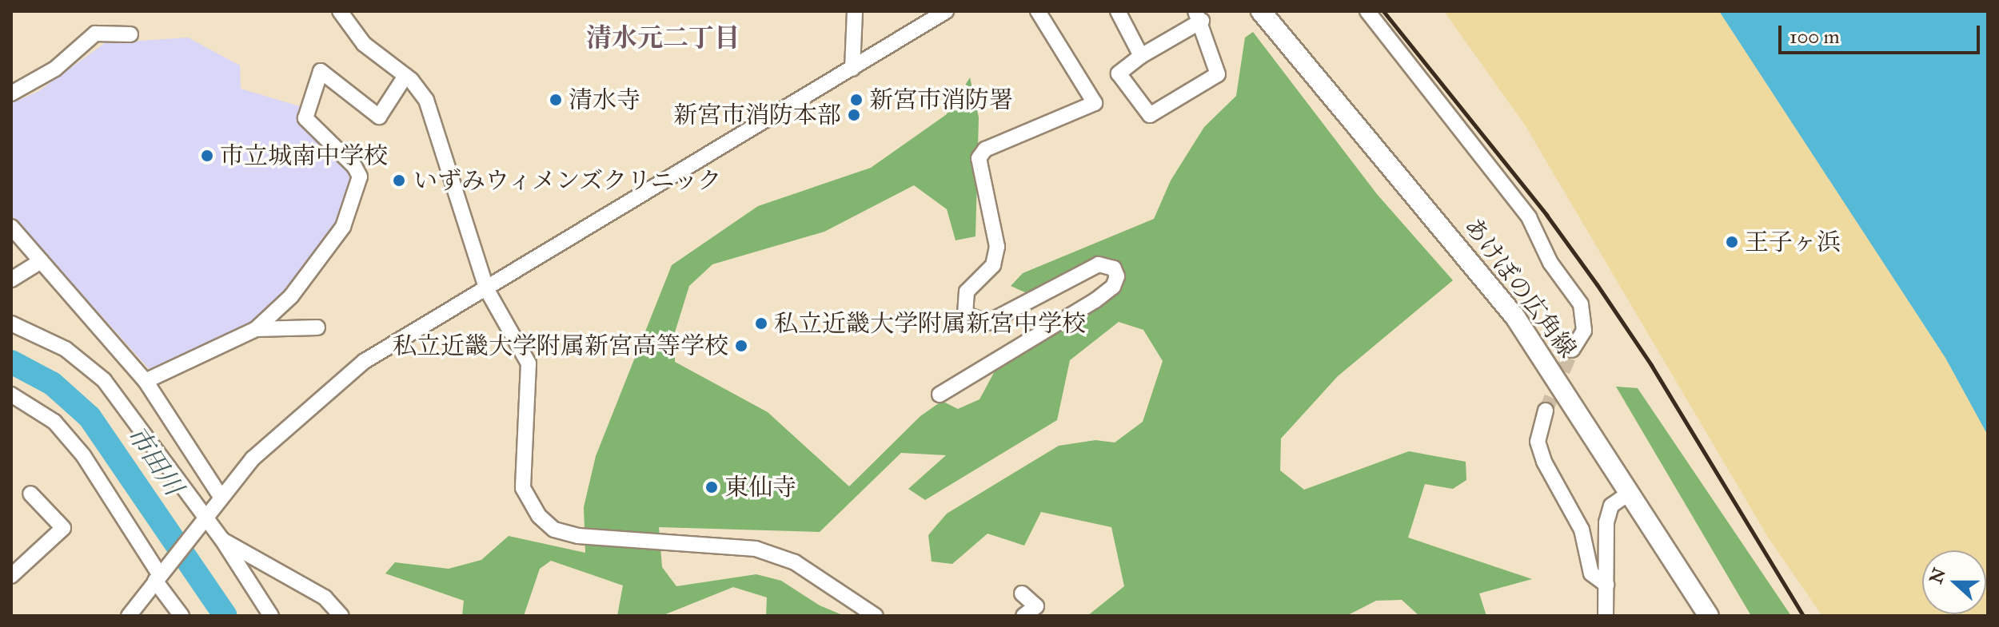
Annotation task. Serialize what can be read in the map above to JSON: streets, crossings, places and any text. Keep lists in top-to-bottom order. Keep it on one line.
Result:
{"streets":{"main road":["あけぼの広角線"]},"districts":["清水元二丁目"],"water":["市田川"],"places":["清水寺","新宮市消防署","新宮市消防本部","市立城南中学校","いずみウィメンズクリニック","王子ヶ浜","私立近畿大学附属新宮中学校","私立近畿大学附属新宮高等学校","東仙寺"],"scale_bar":"100 m","north":"left"}
